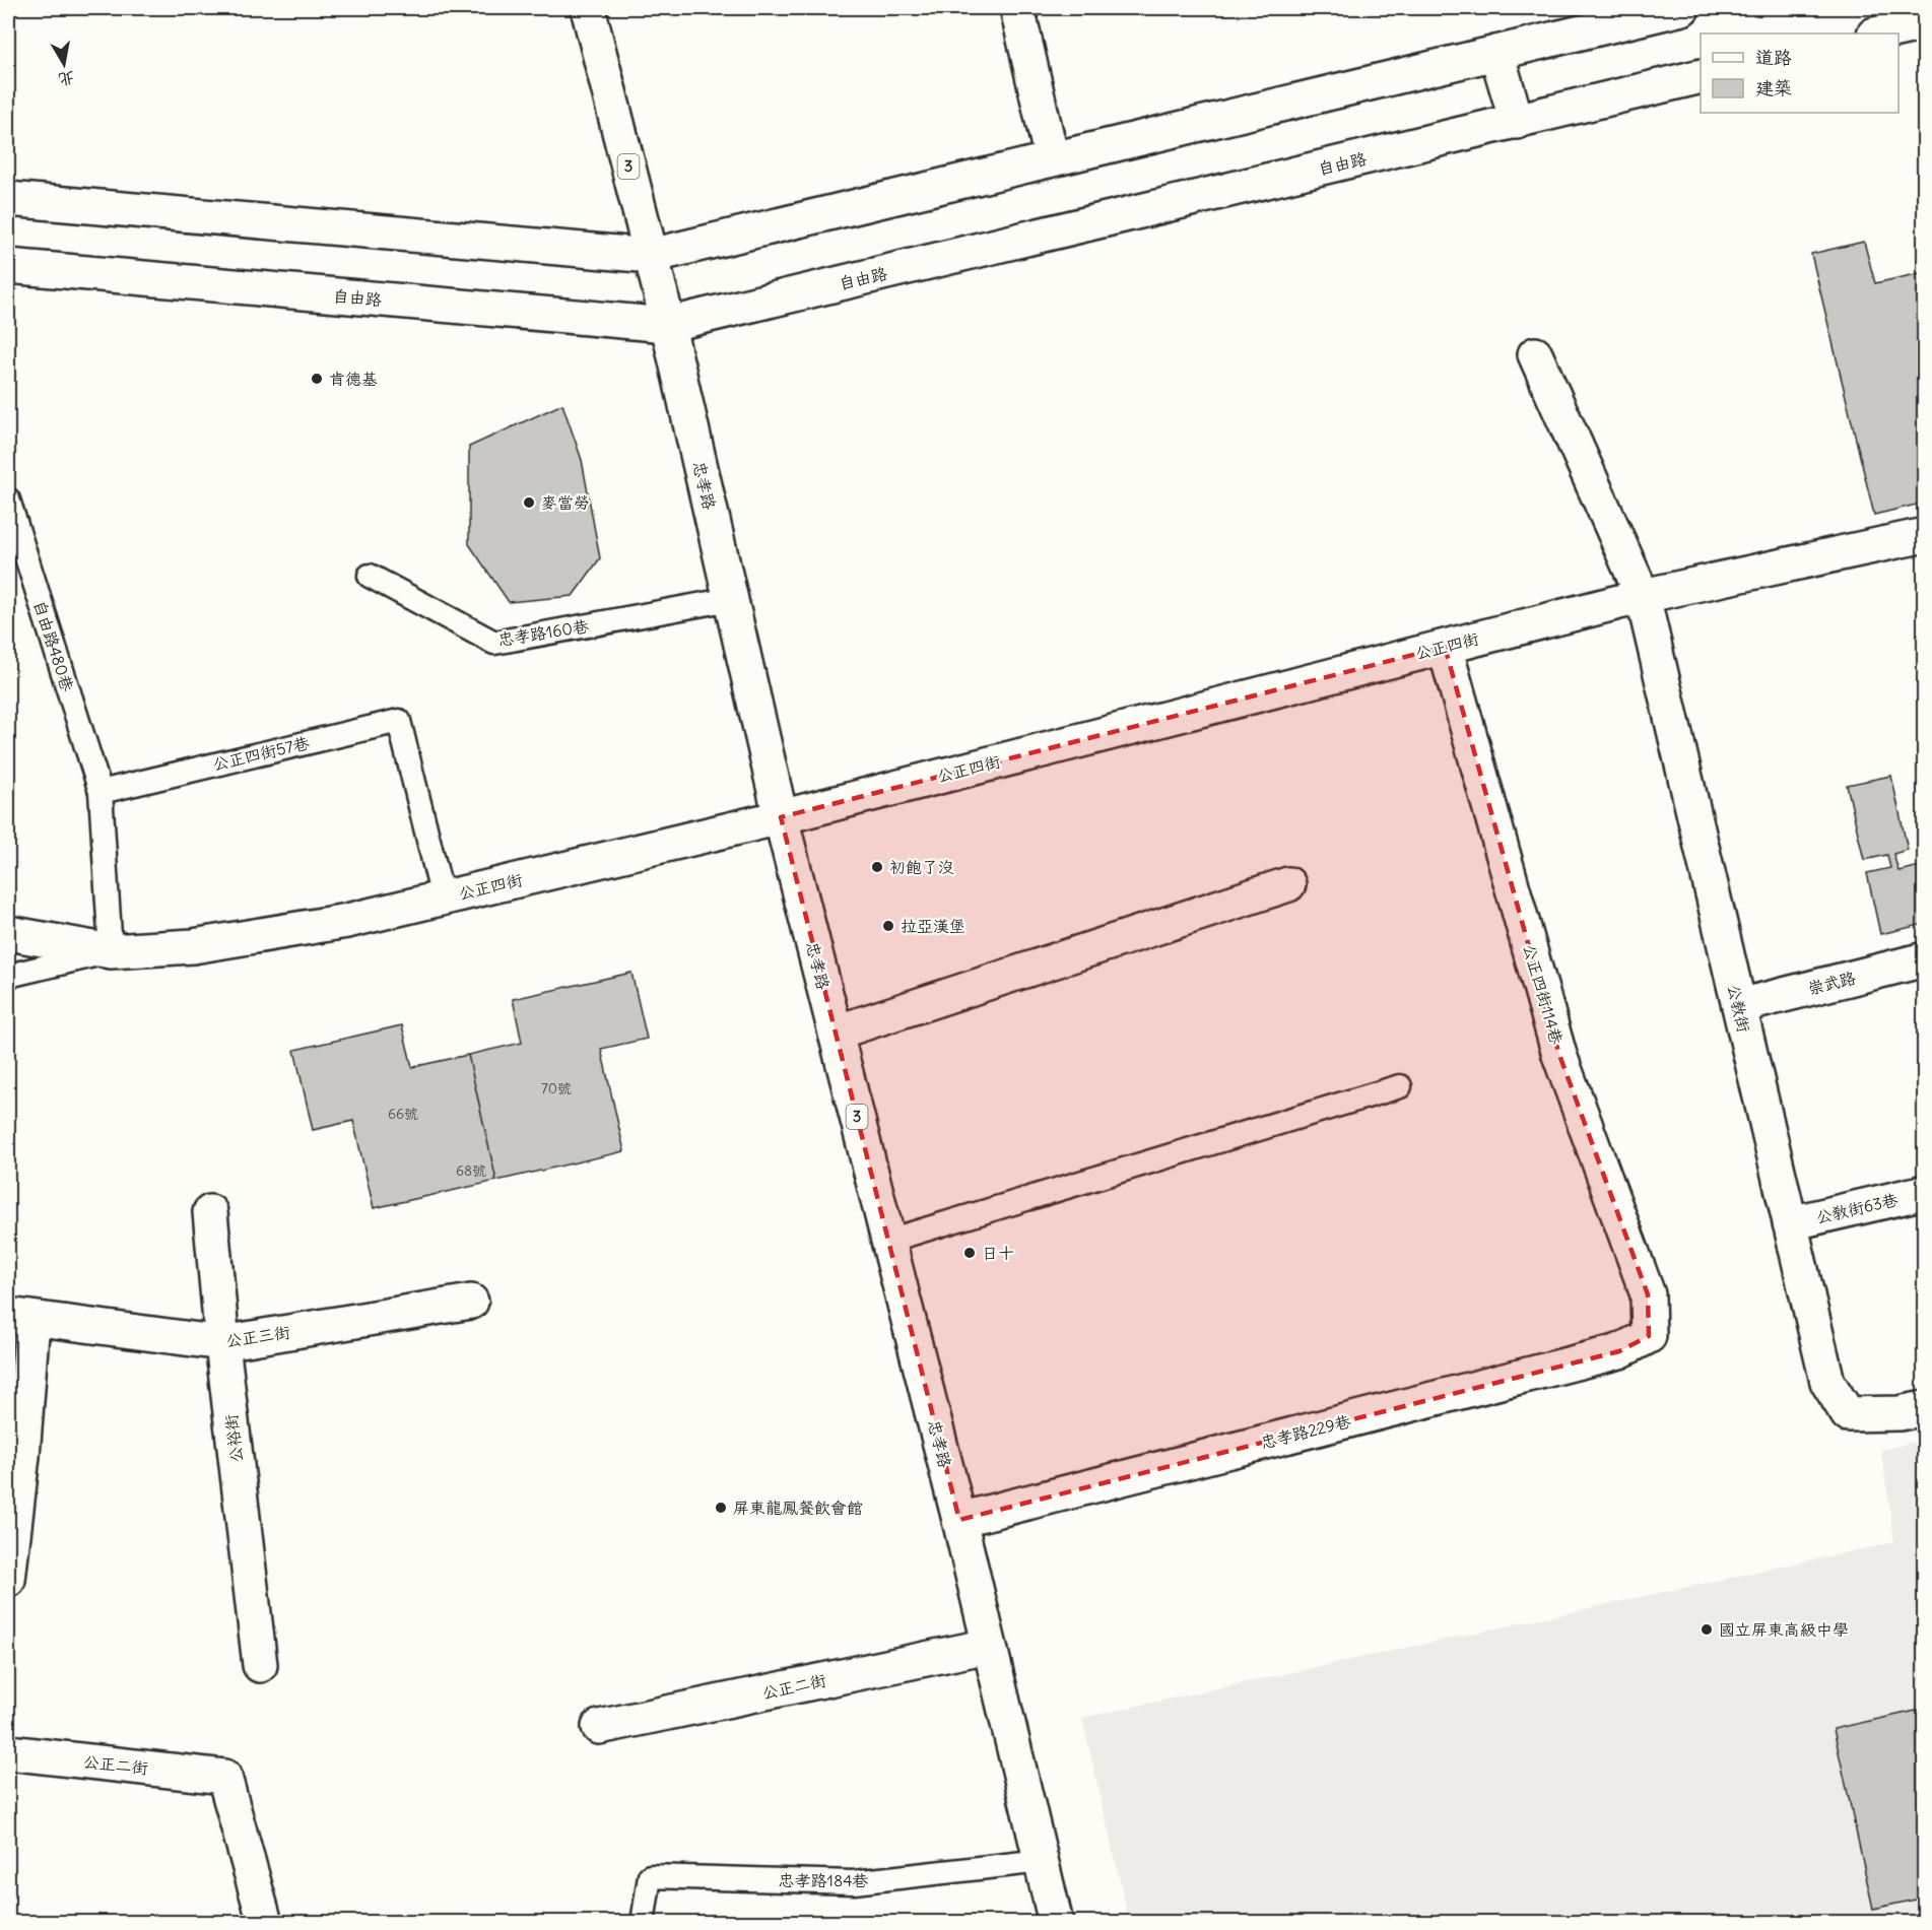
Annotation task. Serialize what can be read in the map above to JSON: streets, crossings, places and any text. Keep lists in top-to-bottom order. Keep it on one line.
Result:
{"streets":{"street":["自由路","3","忠孝路","公正四街","崇武路","公正四街114巷","公教街","公教街63巷","公正三街","忠孝路229巷","公裕街","公正二街"],"lane":["忠孝路160巷","自由路480巷","公正四街57巷","忠孝路184巷"]},"crossings":[["自由路","忠孝路"],["忠孝路","忠孝路160巷"],["忠孝路","公正四街"],["忠孝路","忠孝路229巷"],["忠孝路","公正二街"],["忠孝路","忠孝路184巷"],["自由路480巷","公正四街57巷"],["公正四街","公正四街57巷"],["公正四街","公正四街114巷"],["公正四街","公教街"],["崇武路","公教街"],["公正四街114巷","忠孝路229巷"],["公教街","公教街63巷"],["公正三街","公裕街"]],"places":["肯德基","麥當勞","初飽了沒","拉亞漢堡","日十","屏東龍鳳餐飲會館","國立屏東高級中學"],"house_numbers":["70號","66號","68號"],"legend":["道路","建築"],"north":"bottom"}
